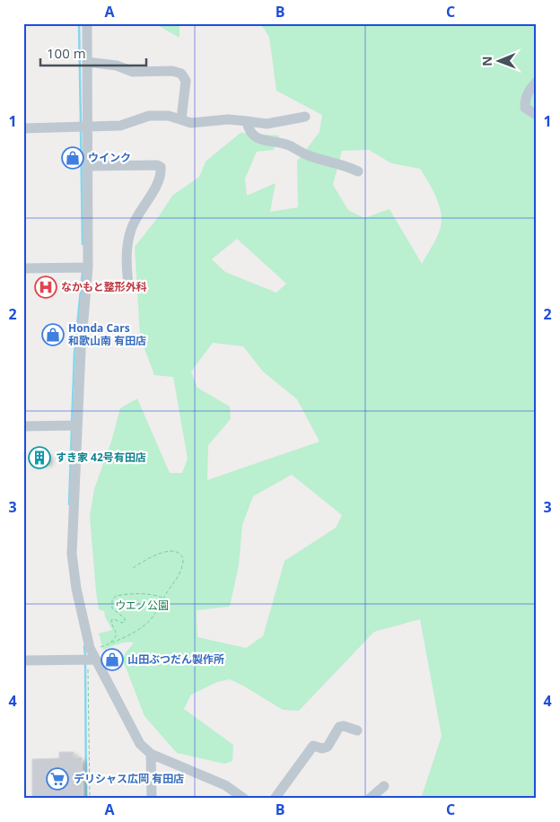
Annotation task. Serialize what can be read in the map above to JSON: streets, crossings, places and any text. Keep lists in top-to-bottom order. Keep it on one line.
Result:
{"parks":["ウエノ公園"],"places":{"shop":["ウインク","Honda Cars 和歌山南 有田店","山田ぶつだん製作所"],"hospital":["なかもと整形外科"],"building":["すき家 42号有田店"],"supermarket":["デリシャス広岡 有田店"]},"scale_bar":"100 m","north":"left","grid":{"columns":["A","B","C"],"rows":["1","2","3","4"]}}
